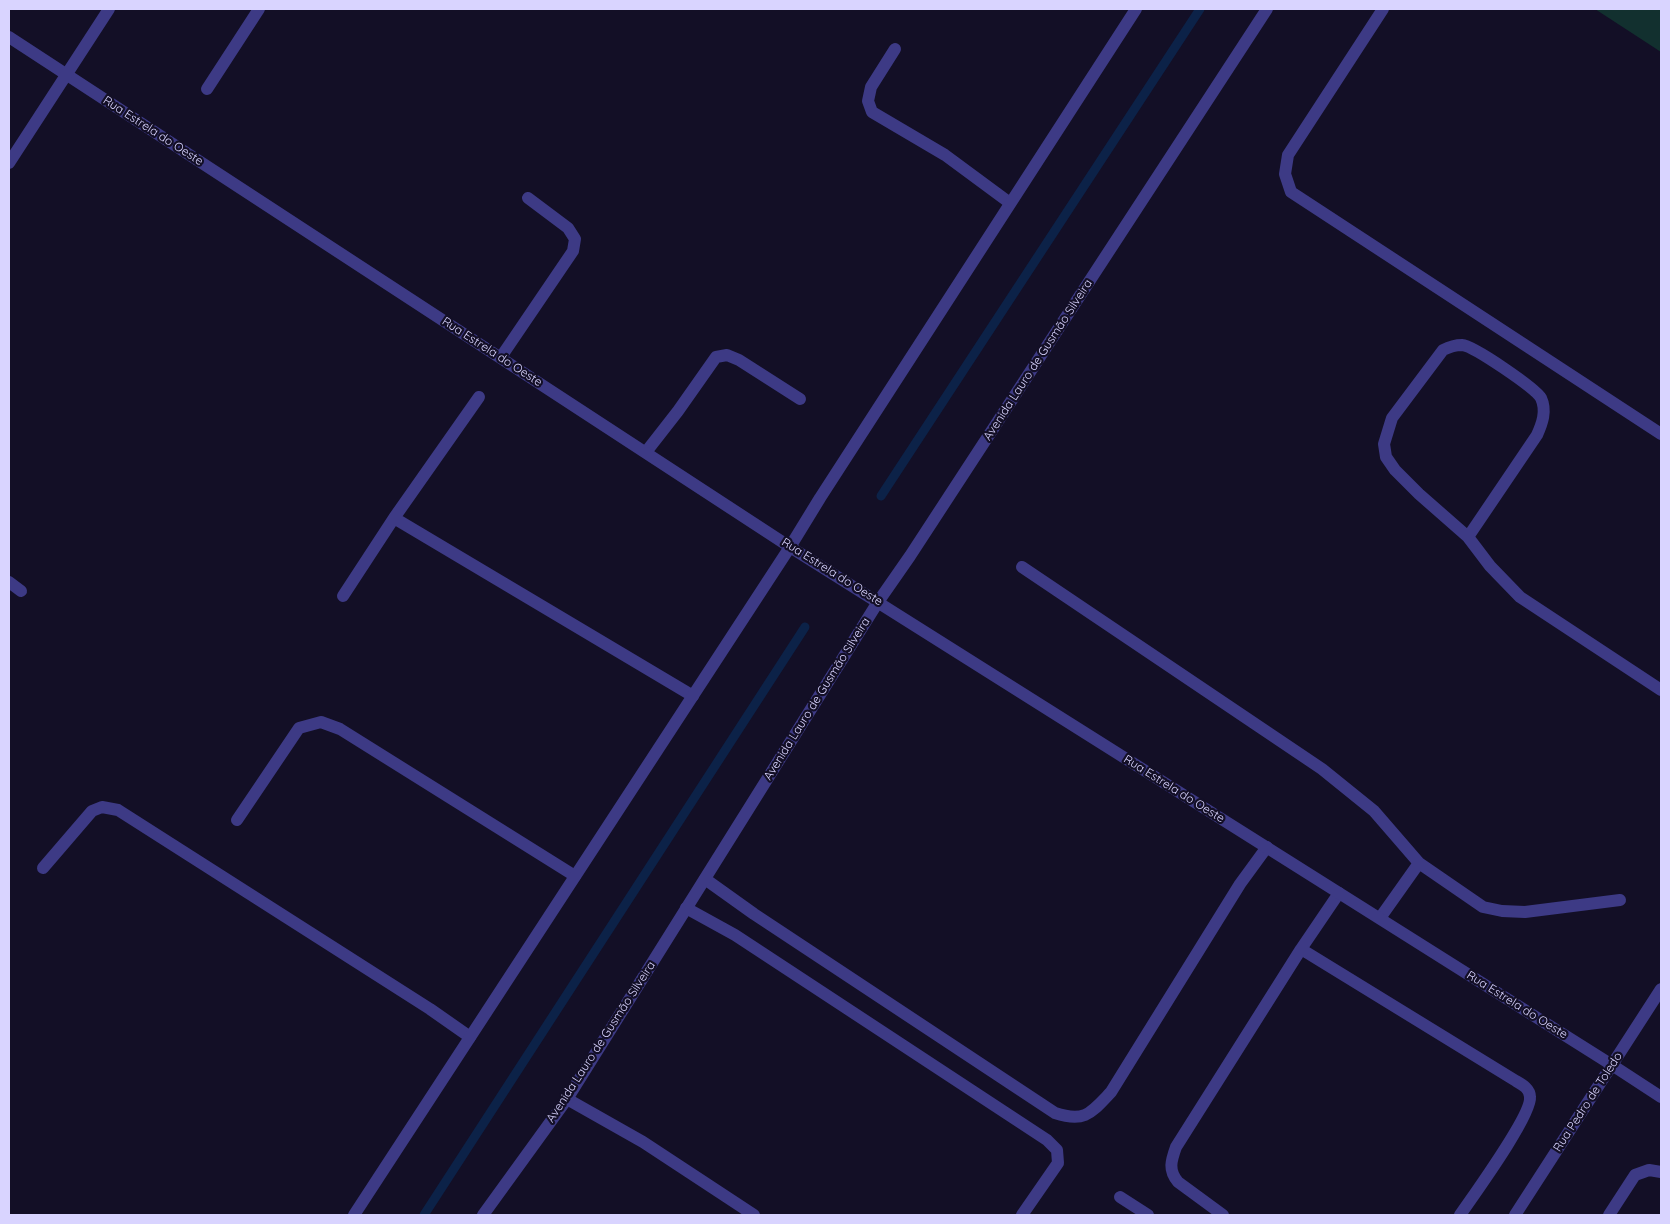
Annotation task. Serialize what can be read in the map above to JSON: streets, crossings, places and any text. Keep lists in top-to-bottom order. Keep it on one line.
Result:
{"streets":{"street":["Rua Estrela do Oeste","Avenida Lauro de Gusmão Silveira","Rua Pedro de Toledo"]},"crossings":[["Rua Estrela do Oeste","Avenida Lauro de Gusmão Silveira"],["Rua Estrela do Oeste","Rua Pedro de Toledo"]]}
